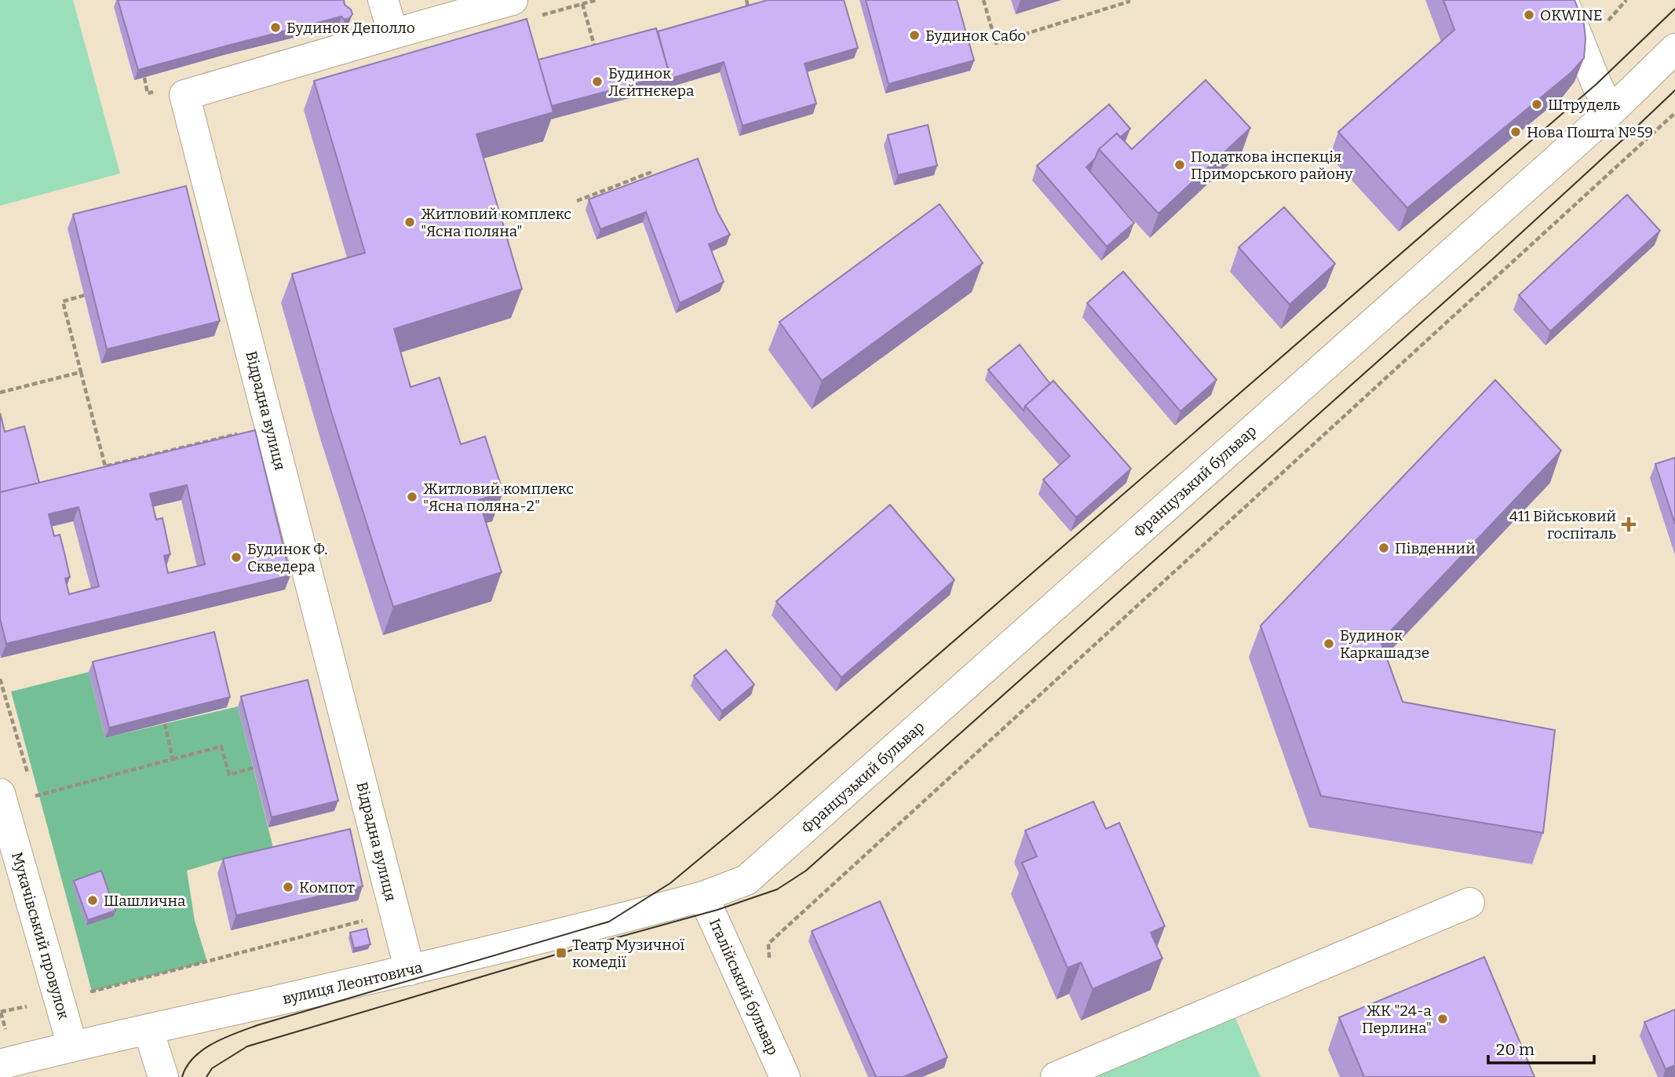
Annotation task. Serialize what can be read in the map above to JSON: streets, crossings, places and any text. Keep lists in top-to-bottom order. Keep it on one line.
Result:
{"streets":{"street":["Відрадна вулиця","Французький бульвар","Мукачівський провулок","вулиця Леонтовича","Італійський бульвар"]},"crossings":[["Відрадна вулиця","вулиця Леонтовича"],["Французький бульвар","вулиця Леонтовича"],["Французький бульвар","Італійський бульвар"],["Мукачівський провулок","вулиця Леонтовича"],["вулиця Леонтовича","Італійський бульвар"]],"places":{"other":["OKWINE","Будинок Деполло","Будинок Сабо","Будинок Лєйтнєкера","Штрудель","Нова Пошта №59","Податкова інспекція Приморського району","Житловий комплекс \"Ясна поляна\"","Житловий комплекс \"Ясна поляна-2\"","Південний","Будинок Ф. Скведера","Будинок Каркашадзе","Компот","Шашлична","ЖК \"24-а Перлина\""],"health":["411 Військовий госпіталь"],"transit":["Театр Музичної комедії"]},"scale_bar":"20 m"}
